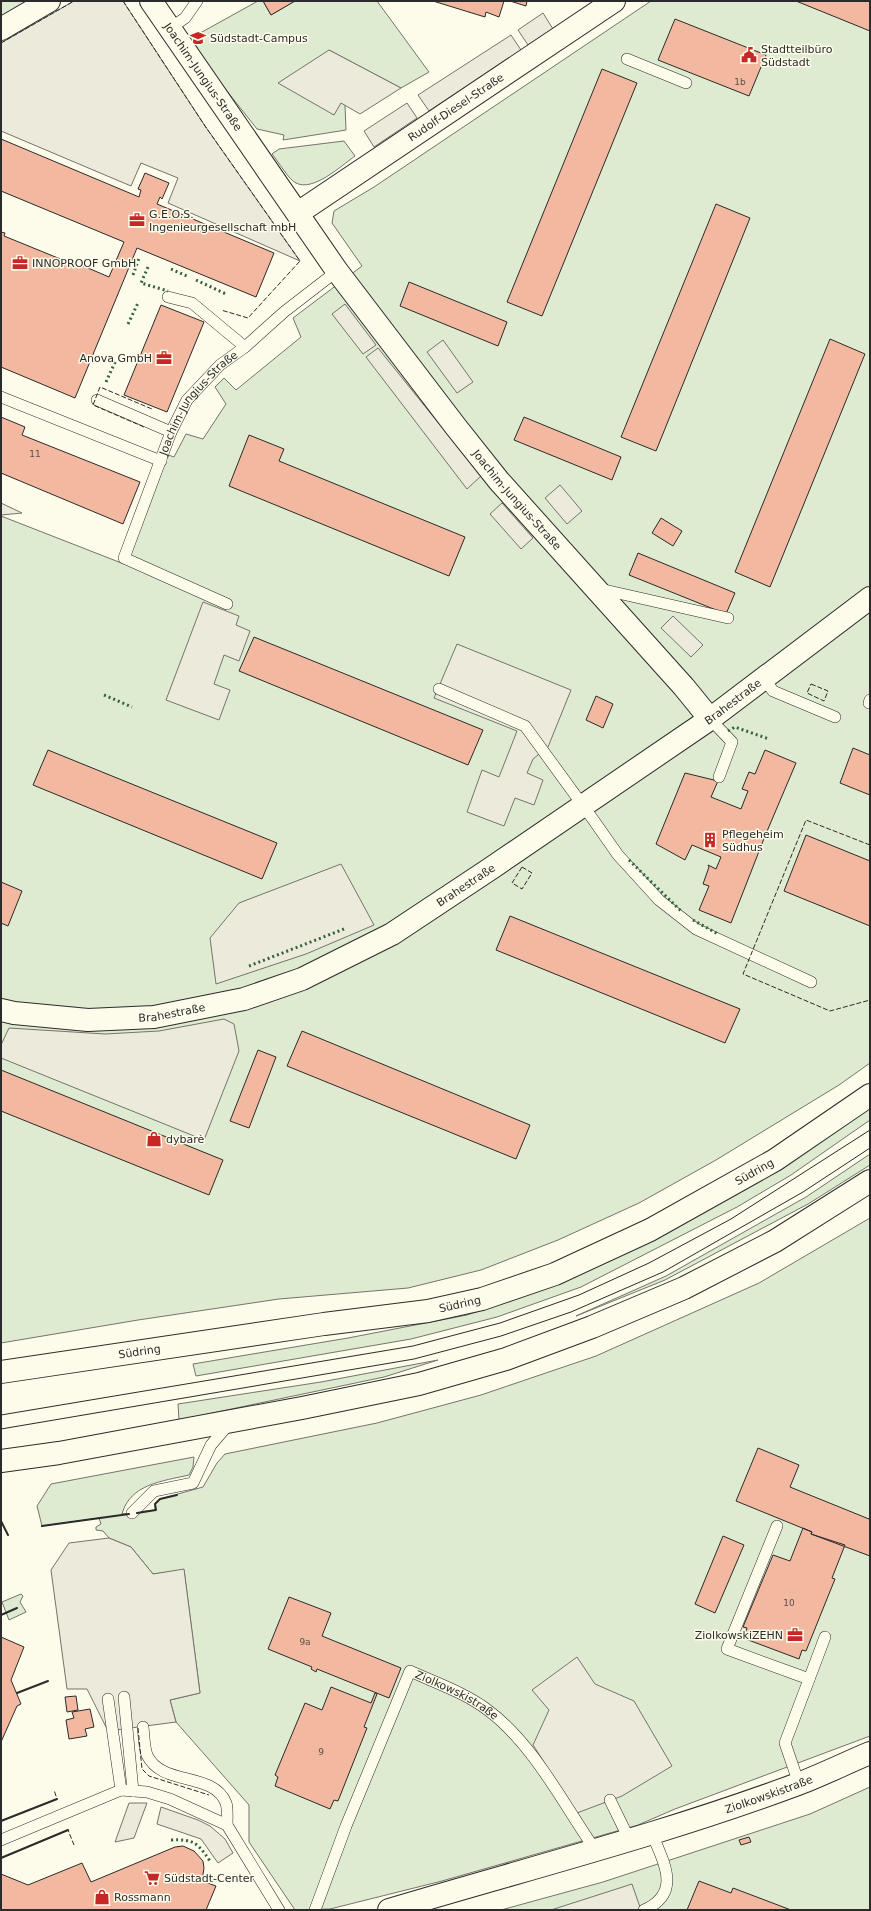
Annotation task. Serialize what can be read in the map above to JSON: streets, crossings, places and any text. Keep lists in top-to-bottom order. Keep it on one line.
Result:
{"streets":{"street":["Joachim-Jungius-Straße","Rudolf-Diesel-Straße","Brahestraße","Südring","Ziolkowskistraße"]},"crossings":[["Joachim-Jungius-Straße","Rudolf-Diesel-Straße"],["Joachim-Jungius-Straße","Brahestraße"]],"places":{"school or university":["Südstadt-Campus"],"public building":["Stadtteilbüro Südstadt"],"office":["G.E.O.S. Ingenieurgesellschaft mbH","INNOPROOF GmbH","Anova GmbH","ZiolkowskiZEHN"],"building":["Pflegeheim Südhus"],"shop":["dybarè","Rossmann"],"supermarket":["Südstadt-Center"]},"house_numbers":["1b","11","10","9a","9"]}
